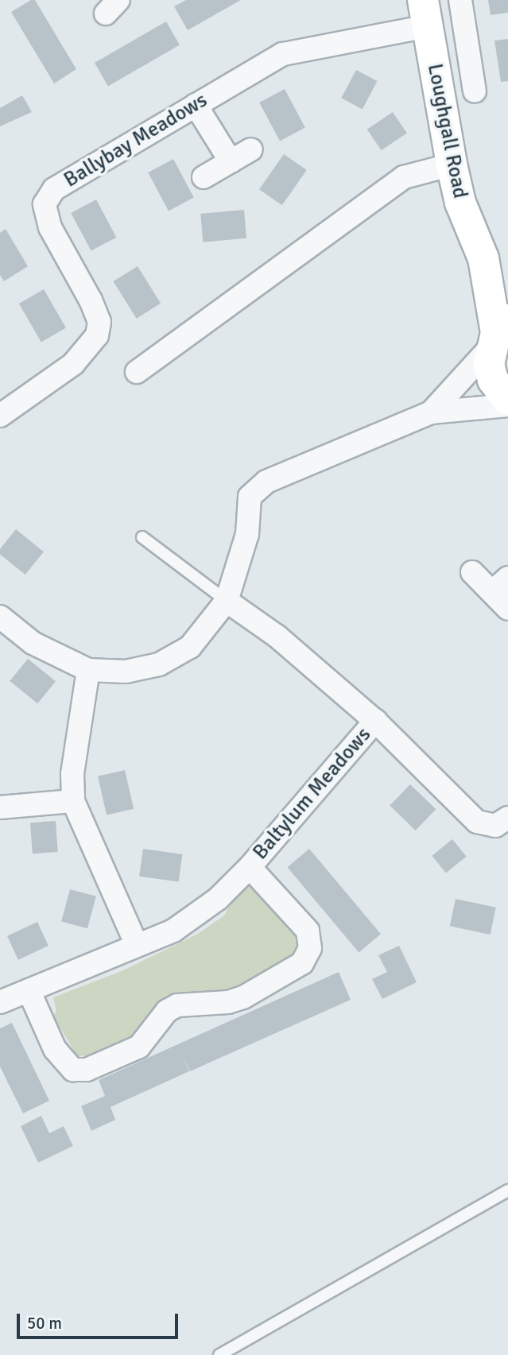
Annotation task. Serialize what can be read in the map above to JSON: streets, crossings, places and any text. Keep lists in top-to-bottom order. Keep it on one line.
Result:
{"streets":{"main road":["Loughgall Road"],"street":["Ballybay Meadows","Baltylum Meadows"]},"crossings":[["Loughgall Road","Ballybay Meadows"]],"scale_bar":"50 m"}
